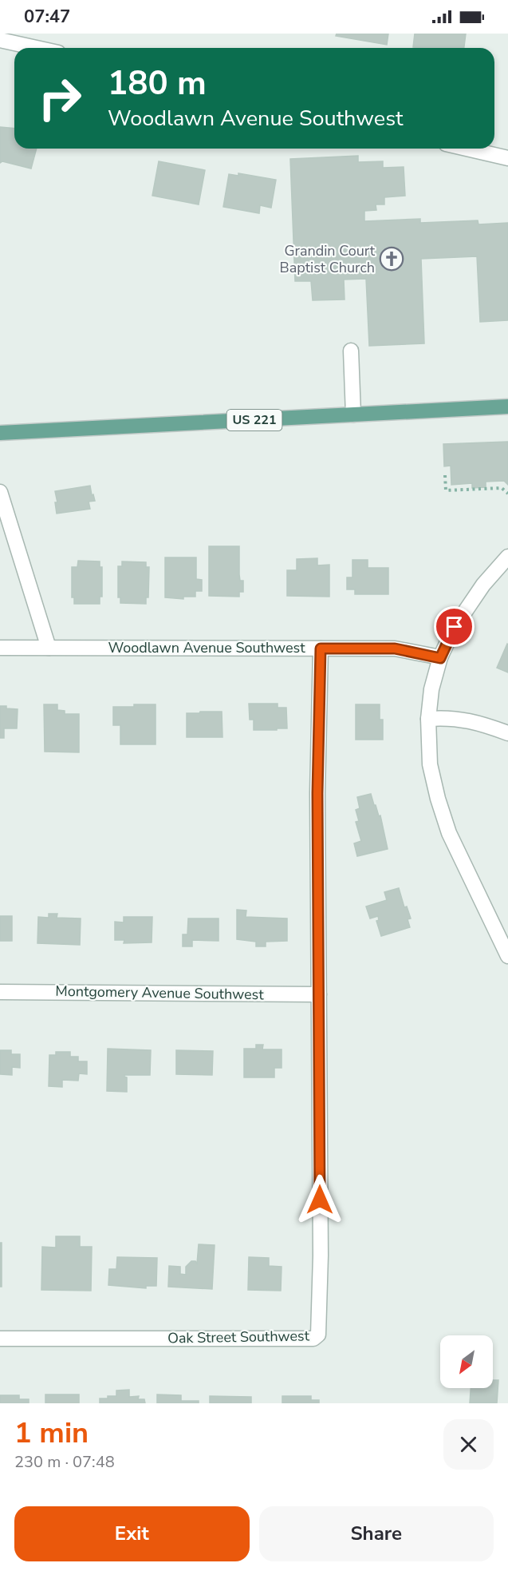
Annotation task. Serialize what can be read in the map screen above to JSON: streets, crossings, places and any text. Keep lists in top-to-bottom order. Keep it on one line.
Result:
{"streets":{"main road":["US 221"],"street":["Woodlawn Avenue Southwest","Montgomery Avenue Southwest","Oak Street Southwest"]},"crossings":[["Woodlawn Avenue Southwest","Oak Street Southwest"],["Montgomery Avenue Southwest","Oak Street Southwest"]],"places":{"church":["Grandin Court Baptist Church"]},"north":"bottom left","page":{"status":"07:47","turn":["180 m","Woodlawn Avenue Southwest"],"heading":["1 min","230 m · 07:48"],"buttons":["Exit","Share"]}}
